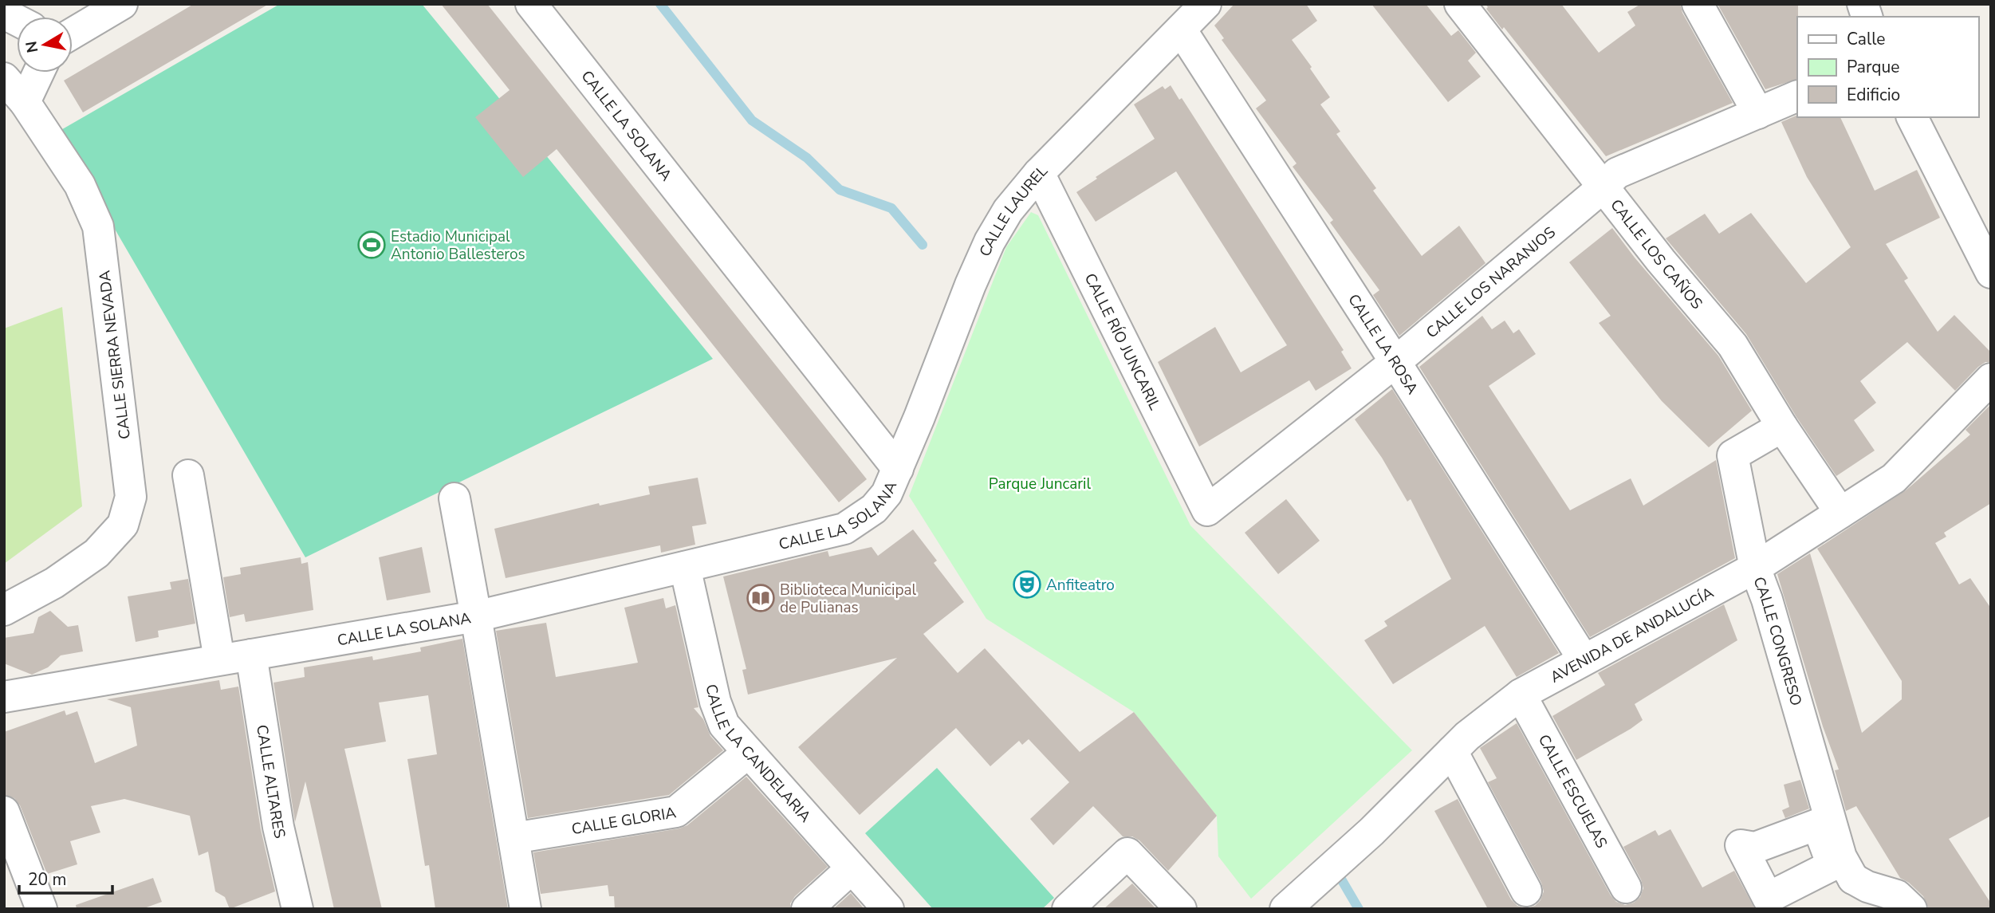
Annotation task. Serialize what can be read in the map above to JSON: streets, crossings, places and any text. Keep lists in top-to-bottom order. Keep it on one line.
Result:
{"streets":{"street":["CALLE LA SOLANA","CALLE LAUREL","CALLE LOS CAÑOS","CALLE LOS NARANJOS","CALLE RÍO JUNCARIL","CALLE LA ROSA","CALLE SIERRA NEVADA","AVENIDA DE ANDALUCÍA","CALLE CONGRESO","CALLE LA CANDELARIA","CALLE ALTARES","CALLE ESCUELAS","CALLE GLORIA"]},"crossings":[["CALLE LA SOLANA","CALLE LAUREL"],["CALLE LA SOLANA","CALLE LA CANDELARIA"],["CALLE LA SOLANA","CALLE ALTARES"],["CALLE LAUREL","CALLE RÍO JUNCARIL"],["CALLE LAUREL","CALLE LA ROSA"],["CALLE LOS CAÑOS","CALLE LOS NARANJOS"],["CALLE LOS CAÑOS","AVENIDA DE ANDALUCÍA"],["CALLE LOS CAÑOS","CALLE CONGRESO"],["CALLE LOS NARANJOS","CALLE RÍO JUNCARIL"],["CALLE LOS NARANJOS","CALLE LA ROSA"],["CALLE LA ROSA","AVENIDA DE ANDALUCÍA"],["AVENIDA DE ANDALUCÍA","CALLE CONGRESO"],["AVENIDA DE ANDALUCÍA","CALLE ESCUELAS"],["CALLE LA CANDELARIA","CALLE GLORIA"]],"parks":["Parque Juncaril"],"places":{"sports":["Estadio Municipal Antonio Ballesteros"],"theatre":["Anfiteatro"],"library":["Biblioteca Municipal de Pulianas"]},"legend":["Calle","Parque","Edificio"],"scale_bar":"20 m","north":"left"}
